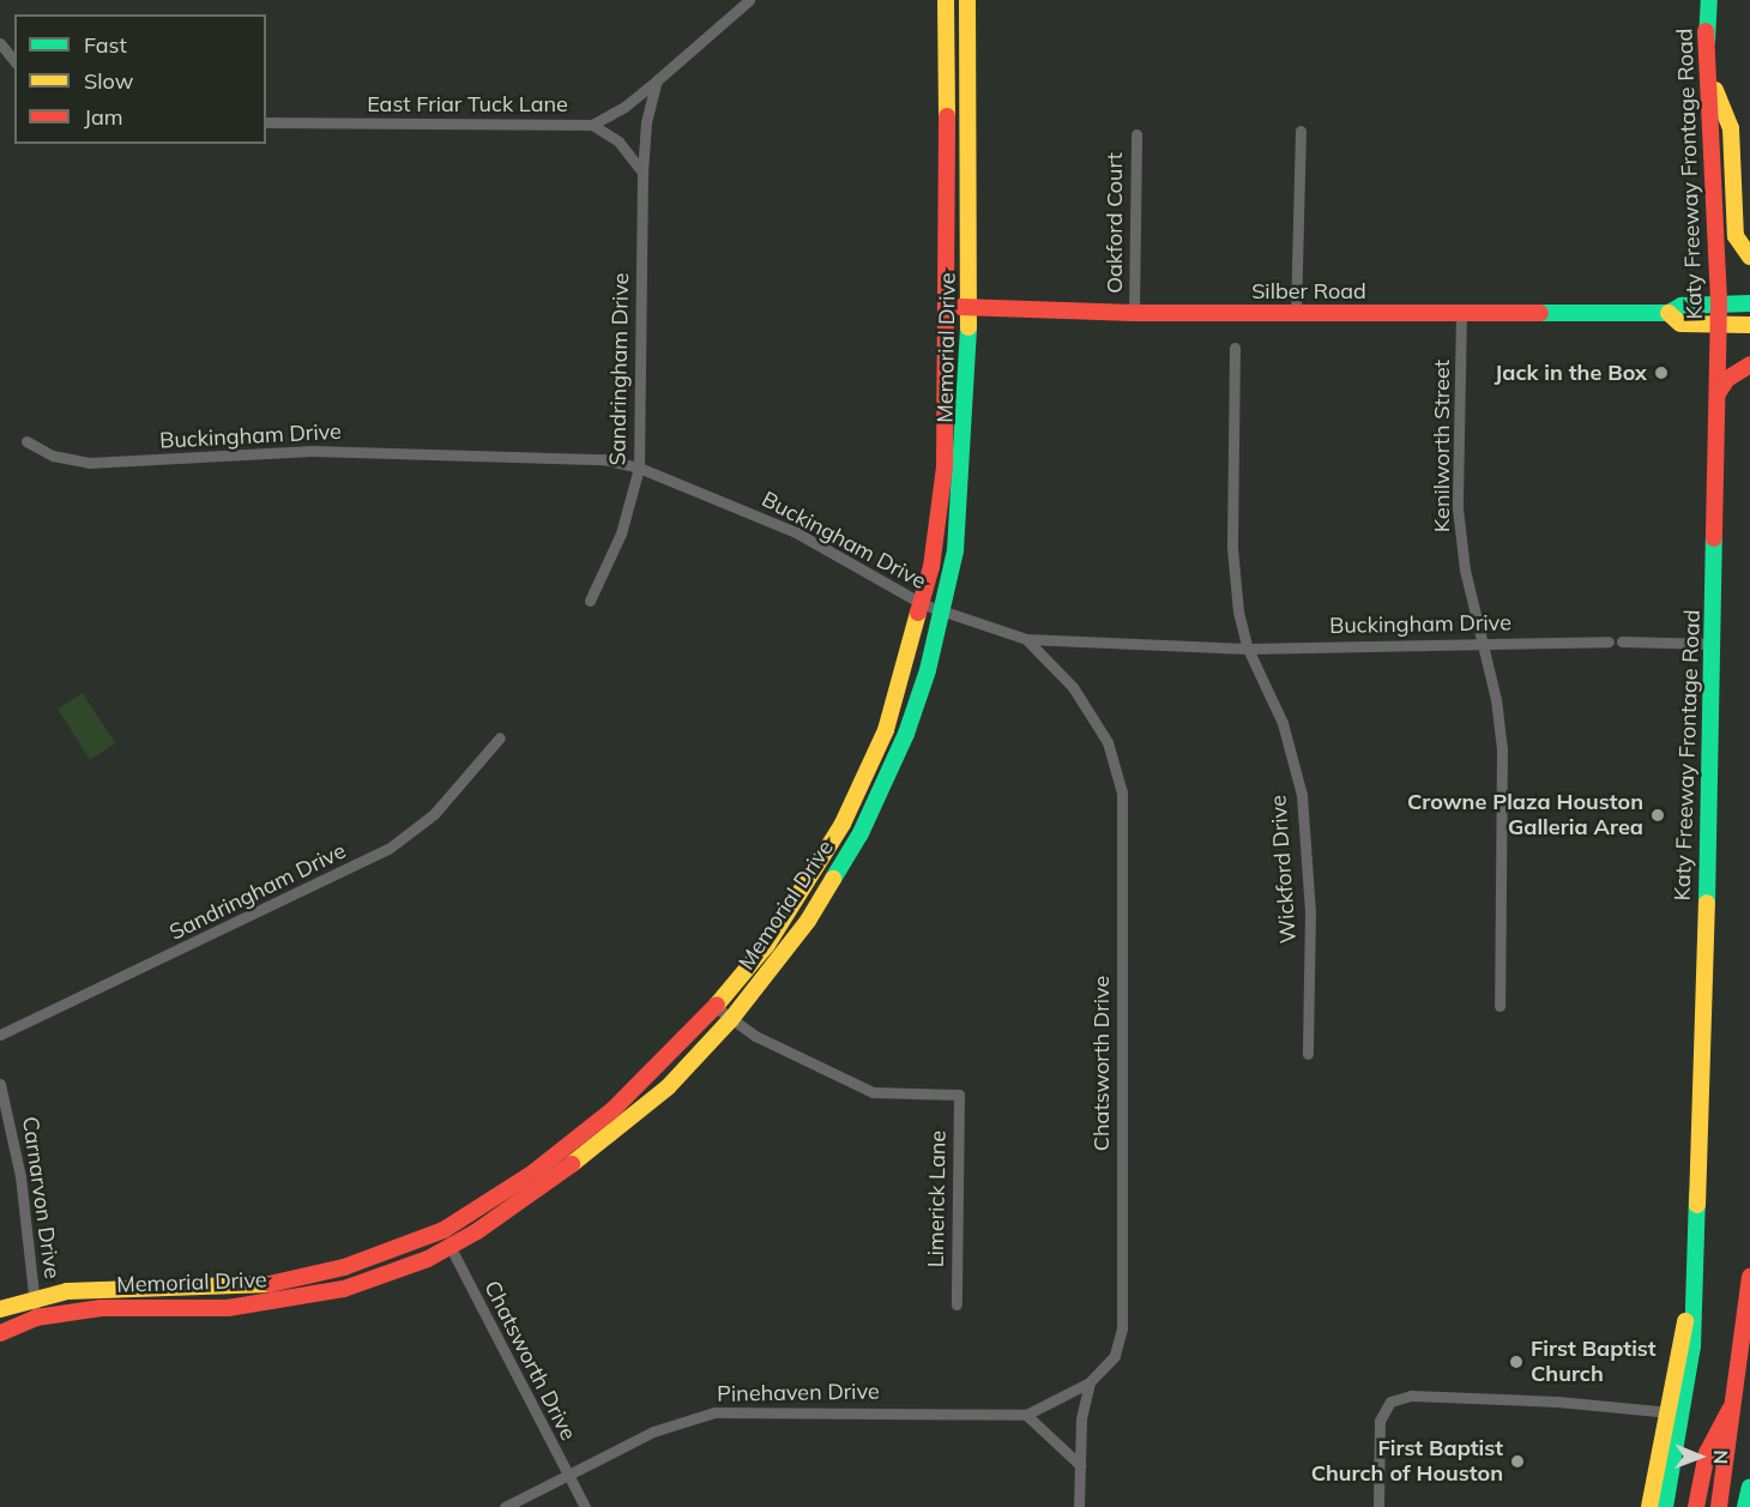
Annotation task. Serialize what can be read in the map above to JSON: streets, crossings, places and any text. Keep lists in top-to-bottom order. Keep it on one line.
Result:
{"streets":{"main road":["Katy Freeway Frontage Road","Silber Road","Memorial Drive"],"street":["East Friar Tuck Lane","Oakford Court","Sandringham Drive","Buckingham Drive","Kenilworth Street","Wickford Drive","Chatsworth Drive","Carnarvon Drive","Limerick Lane","Pinehaven Drive"]},"crossings":[["East Friar Tuck Lane","Sandringham Drive"],["Katy Freeway Frontage Road","Silber Road"],["Oakford Court","Silber Road"],["Silber Road","Memorial Drive"],["Silber Road","Kenilworth Street"],["Memorial Drive","Buckingham Drive"],["Memorial Drive","Chatsworth Drive"],["Memorial Drive","Carnarvon Drive"],["Memorial Drive","Limerick Lane"],["Sandringham Drive","Buckingham Drive"],["Buckingham Drive","Kenilworth Street"],["Buckingham Drive","Wickford Drive"],["Buckingham Drive","Chatsworth Drive"],["Chatsworth Drive","Pinehaven Drive"]],"places":["Jack in the Box","Crowne Plaza Houston Galleria Area","First Baptist Church","First Baptist Church of Houston"],"legend":["Fast","Slow","Jam"],"north":"right"}
